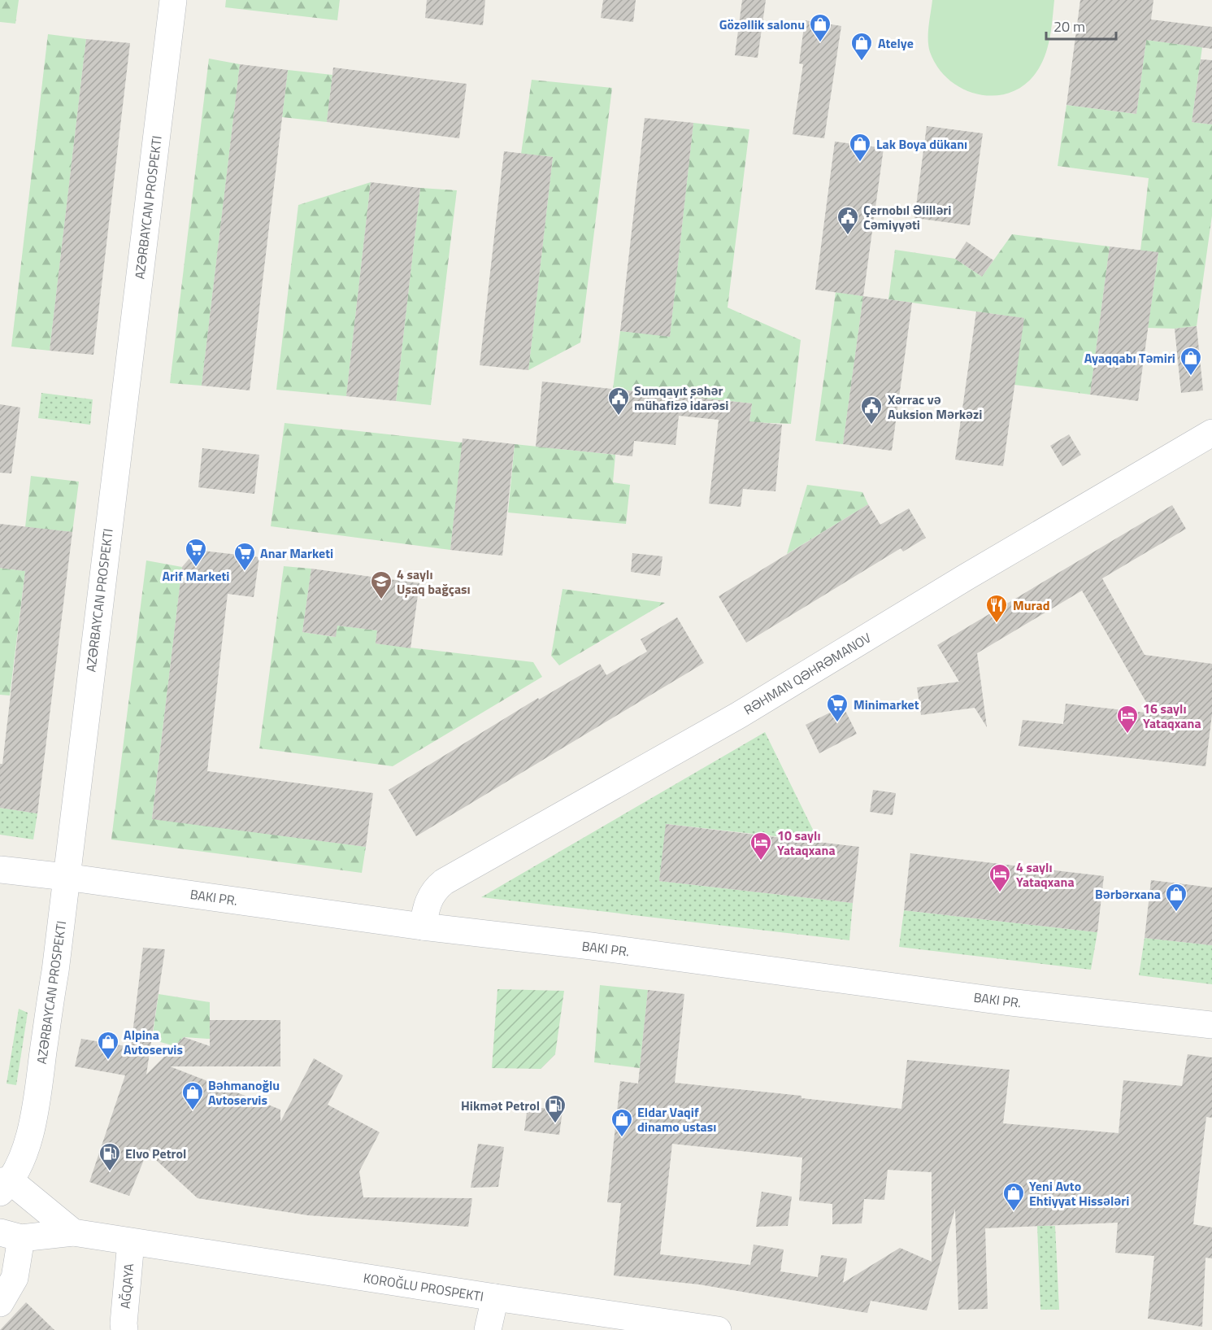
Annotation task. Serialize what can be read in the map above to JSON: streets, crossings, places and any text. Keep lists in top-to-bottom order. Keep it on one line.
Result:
{"streets":{"street":["AZƏRBAYCAN PROSPEKTI","RƏHMAN QƏHRƏMANOV","AĞQAYA","KOROĞLU PROSPEKTI"]},"crossings":[["AĞQAYA","KOROĞLU PROSPEKTI"]],"places":{"shop":["Gözəllik salonu","Atelye","Lak Boya dükanı","Ayaqqabı Təmiri","Bərbərxana","Alpina Avtoservis","Bəhmanoğlu Avtoservis","Eldar Vaqif dinamo ustası","Yeni Avto Ehtiyyat Hissələri"],"public building":["Çernobıl Əlilləri Cəmiyyəti","Sumqayıt şəhər mühafizə idarəsi","Xərrac və Auksion Mərkəzi"],"supermarket":["Arif Marketi","Anar Marketi","Minimarket"],"school or university":["4 saylı Uşaq bağçası"],"restaurant":["Murad"],"hotel":["16 saylı Yataqxana","10 saylı Yataqxana","4 saylı Yataqxana"],"fuel station":["Hikmət Petrol","Elvo Petrol"]},"scale_bar":"20 m"}
